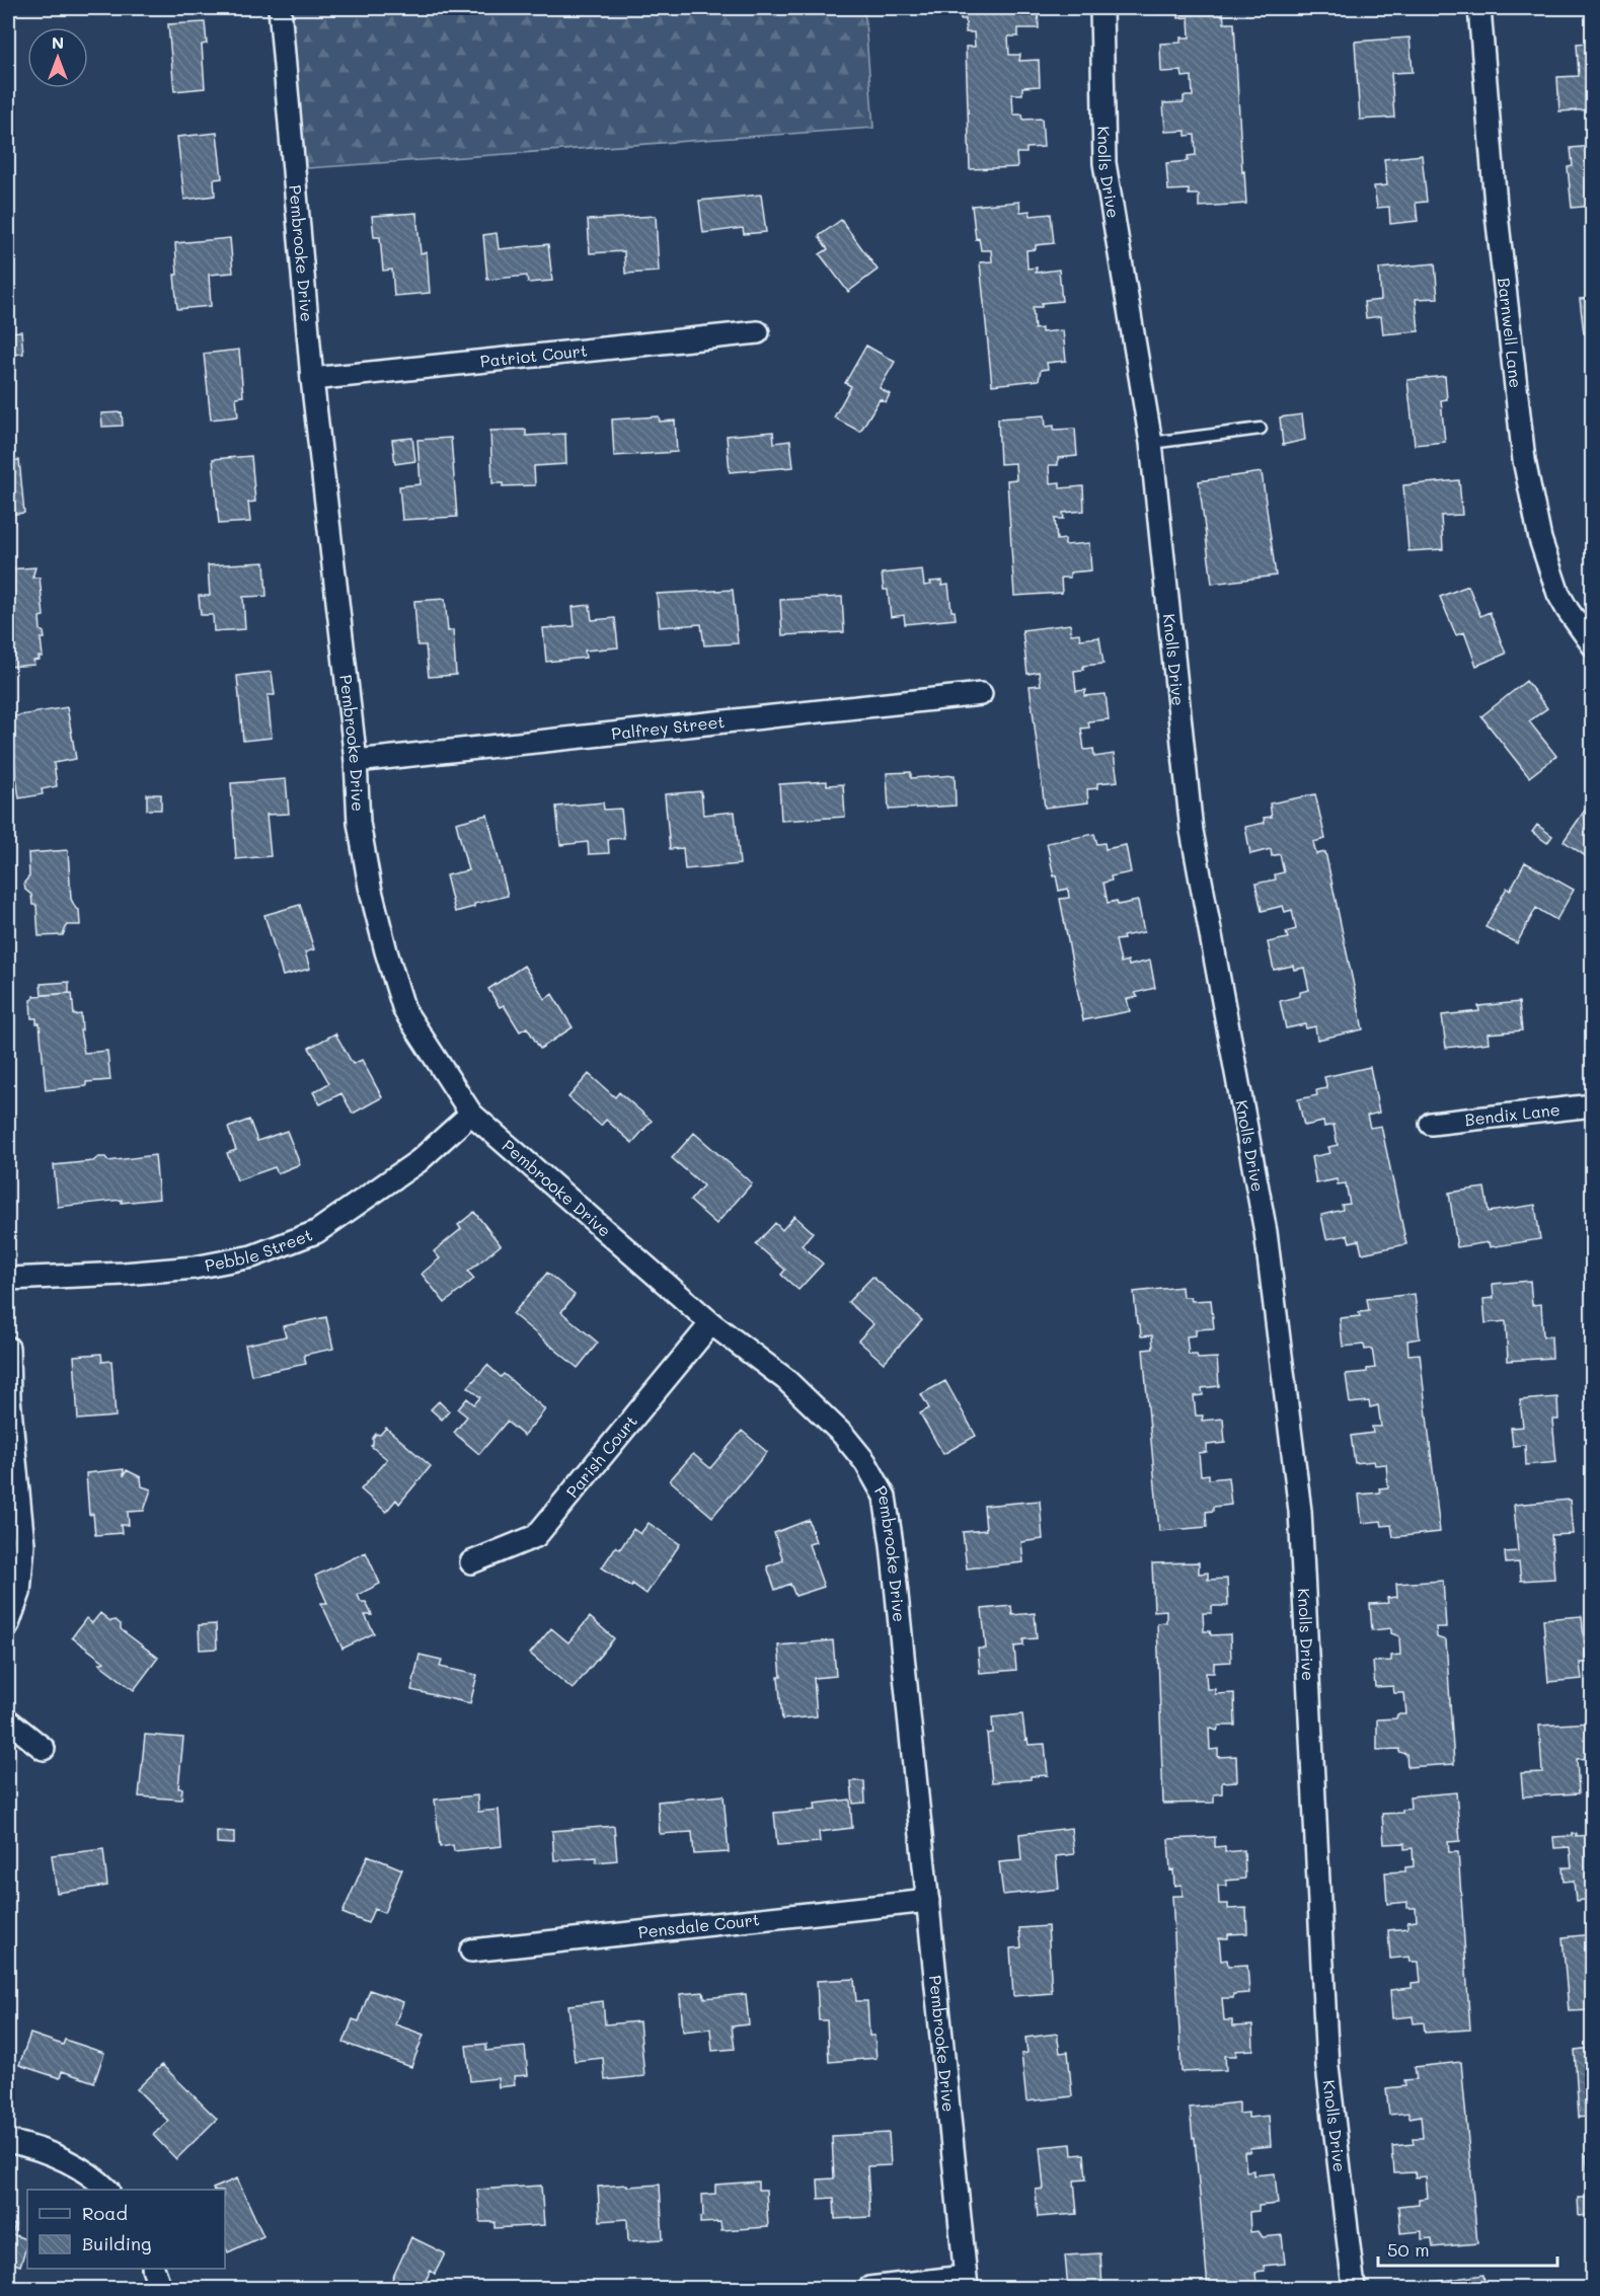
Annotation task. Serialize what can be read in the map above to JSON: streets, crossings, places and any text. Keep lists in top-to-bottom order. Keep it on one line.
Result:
{"streets":{"street":["Knolls Drive","Pembrooke Drive","Barnwell Lane","Patriot Court","Palfrey Street","Bendix Lane","Pebble Street","Parish Court","Pensdale Court"]},"crossings":[["Pembrooke Drive","Patriot Court"],["Pembrooke Drive","Palfrey Street"],["Pembrooke Drive","Pebble Street"],["Pembrooke Drive","Parish Court"],["Pembrooke Drive","Pensdale Court"]],"legend":["Road","Building"],"scale_bar":"50 m","north":"top"}
